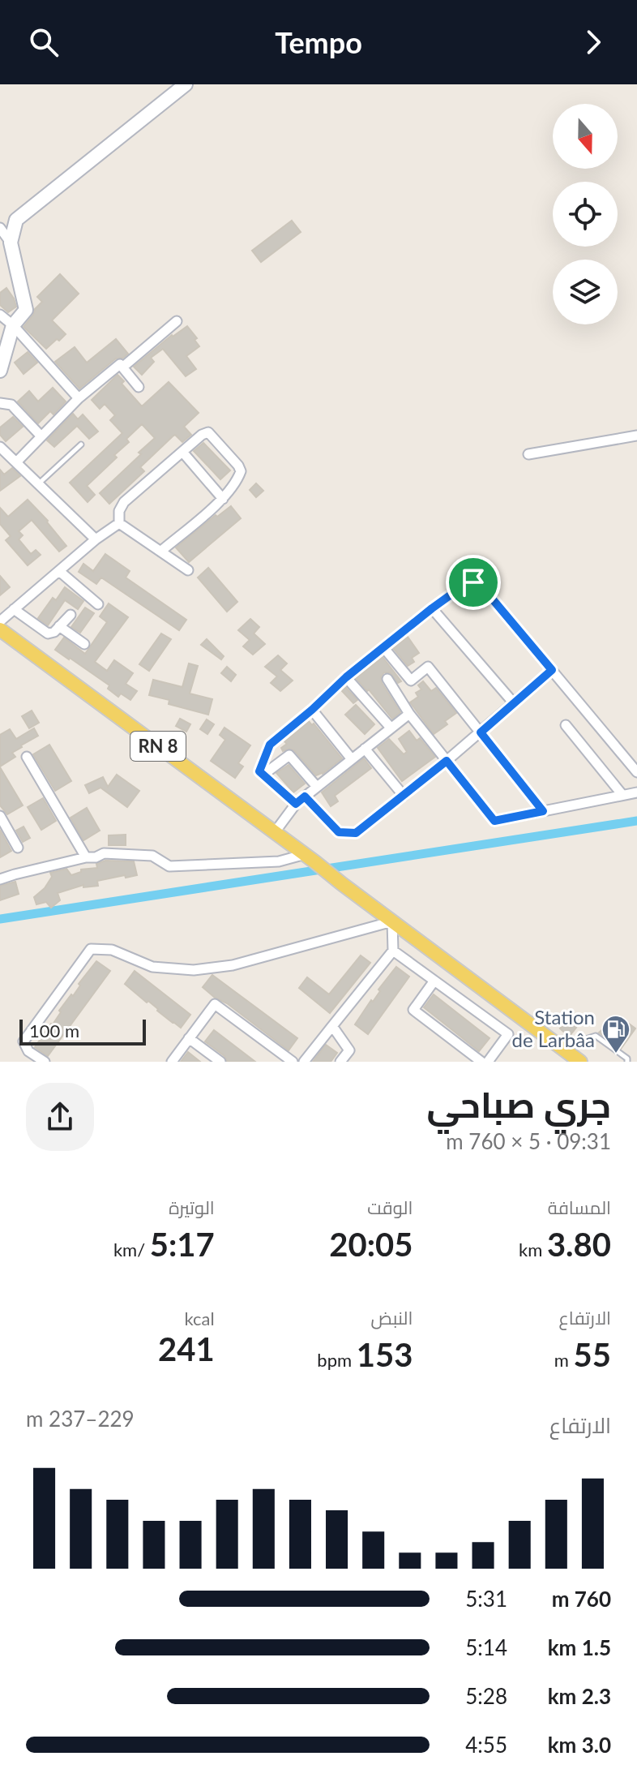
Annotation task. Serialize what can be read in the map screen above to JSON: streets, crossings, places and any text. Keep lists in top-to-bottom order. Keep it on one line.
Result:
{"streets":{"main road":["RN 8"]},"places":{"fuel station":["Station de Larbâa"]},"scale_bar":"100 m","north":"bottom","page":{"header":"Tempo","scale":"100 m","heading":["جري صباحي","09:31 · 5 × 760 m"],"stats":[["المسافة","3.80 km"],["الوقت","20:05"],["الوتيرة","5:17 /km"],["الارتفاع","55 m"],["النبض","153 bpm"],["kcal","241"]],"chart":["الارتفاع","229–237 m"],"list":[{"name":"760 m","note":"5:31"},{"name":"1.5 km","note":"5:14"},{"name":"2.3 km","note":"5:28"},{"name":"3.0 km","note":"4:55"}]}}
